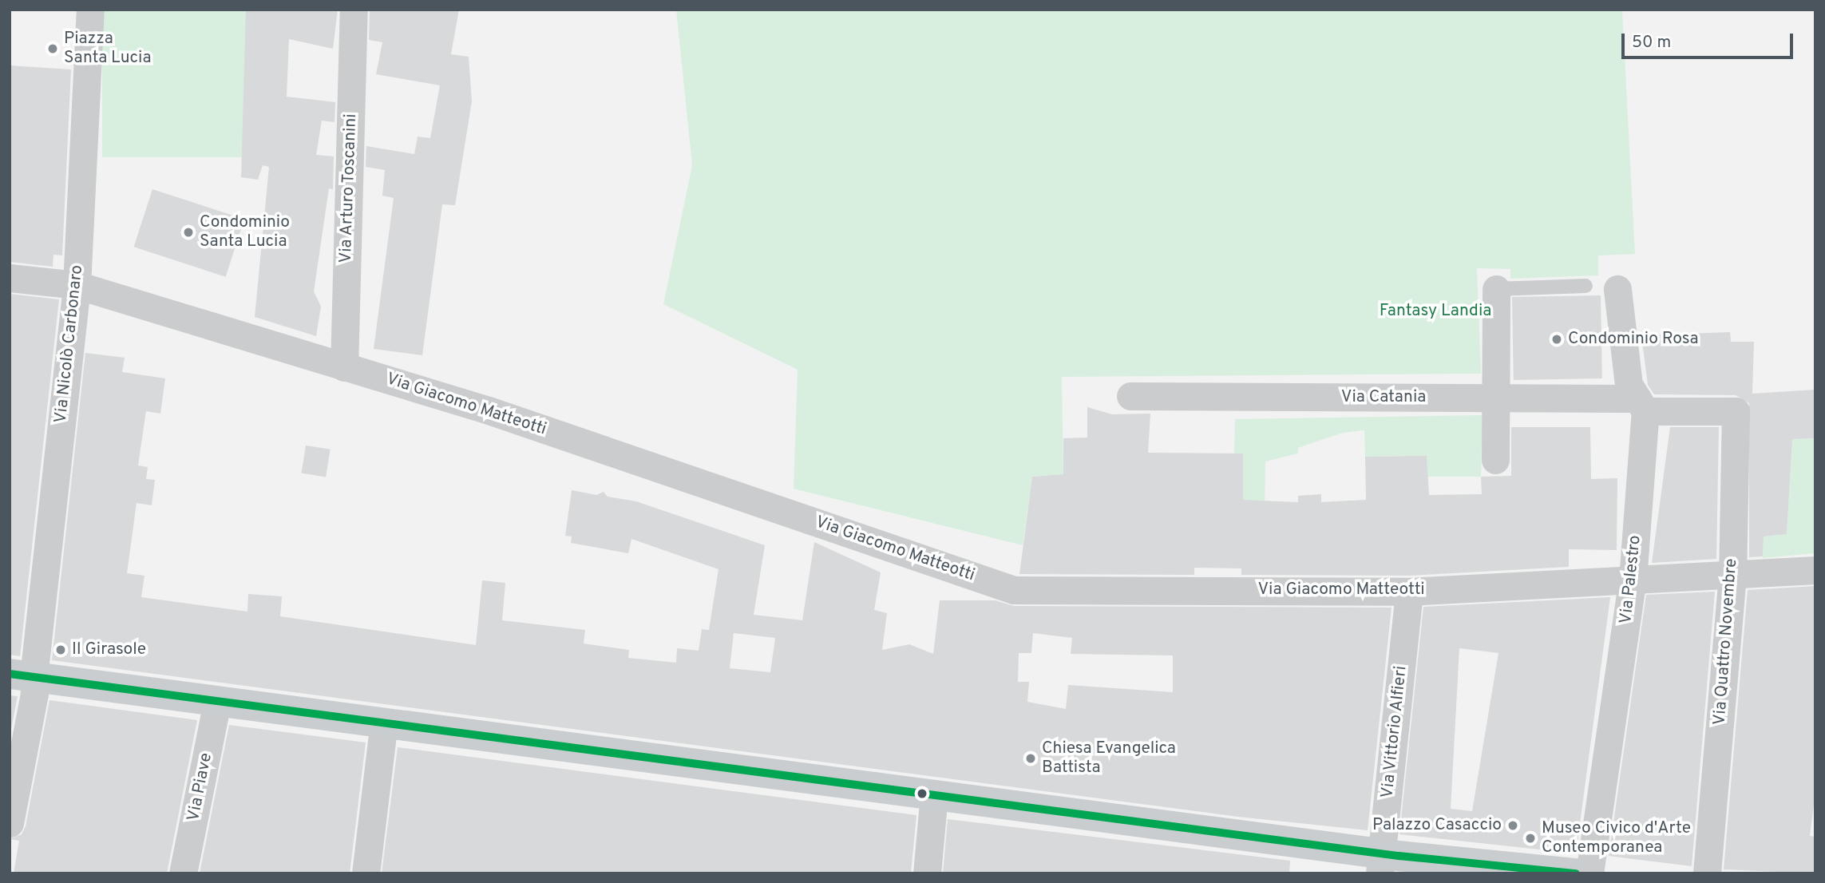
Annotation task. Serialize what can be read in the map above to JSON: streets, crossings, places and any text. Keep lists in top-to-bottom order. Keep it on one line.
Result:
{"streets":{"street":["Via Arturo Toscanini","Via Nicolò Carbonaro","Via Catania","Via Giacomo Matteotti","Via Palestro","Via Quattro Novembre","Via Vittorio Alfieri","Via Piave"]},"crossings":[["Via Arturo Toscanini","Via Giacomo Matteotti"],["Via Nicolò Carbonaro","Via Giacomo Matteotti"],["Via Catania","Via Palestro"],["Via Catania","Via Quattro Novembre"],["Via Giacomo Matteotti","Via Palestro"],["Via Giacomo Matteotti","Via Quattro Novembre"],["Via Giacomo Matteotti","Via Vittorio Alfieri"]],"parks":["Fantasy Landia"],"places":["Piazza Santa Lucia","Condominio Santa Lucia","Condominio Rosa","Il Girasole","Chiesa Evangelica Battista","Palazzo Casaccio","Museo Civico d'Arte Contemporanea"],"scale_bar":"50 m"}
